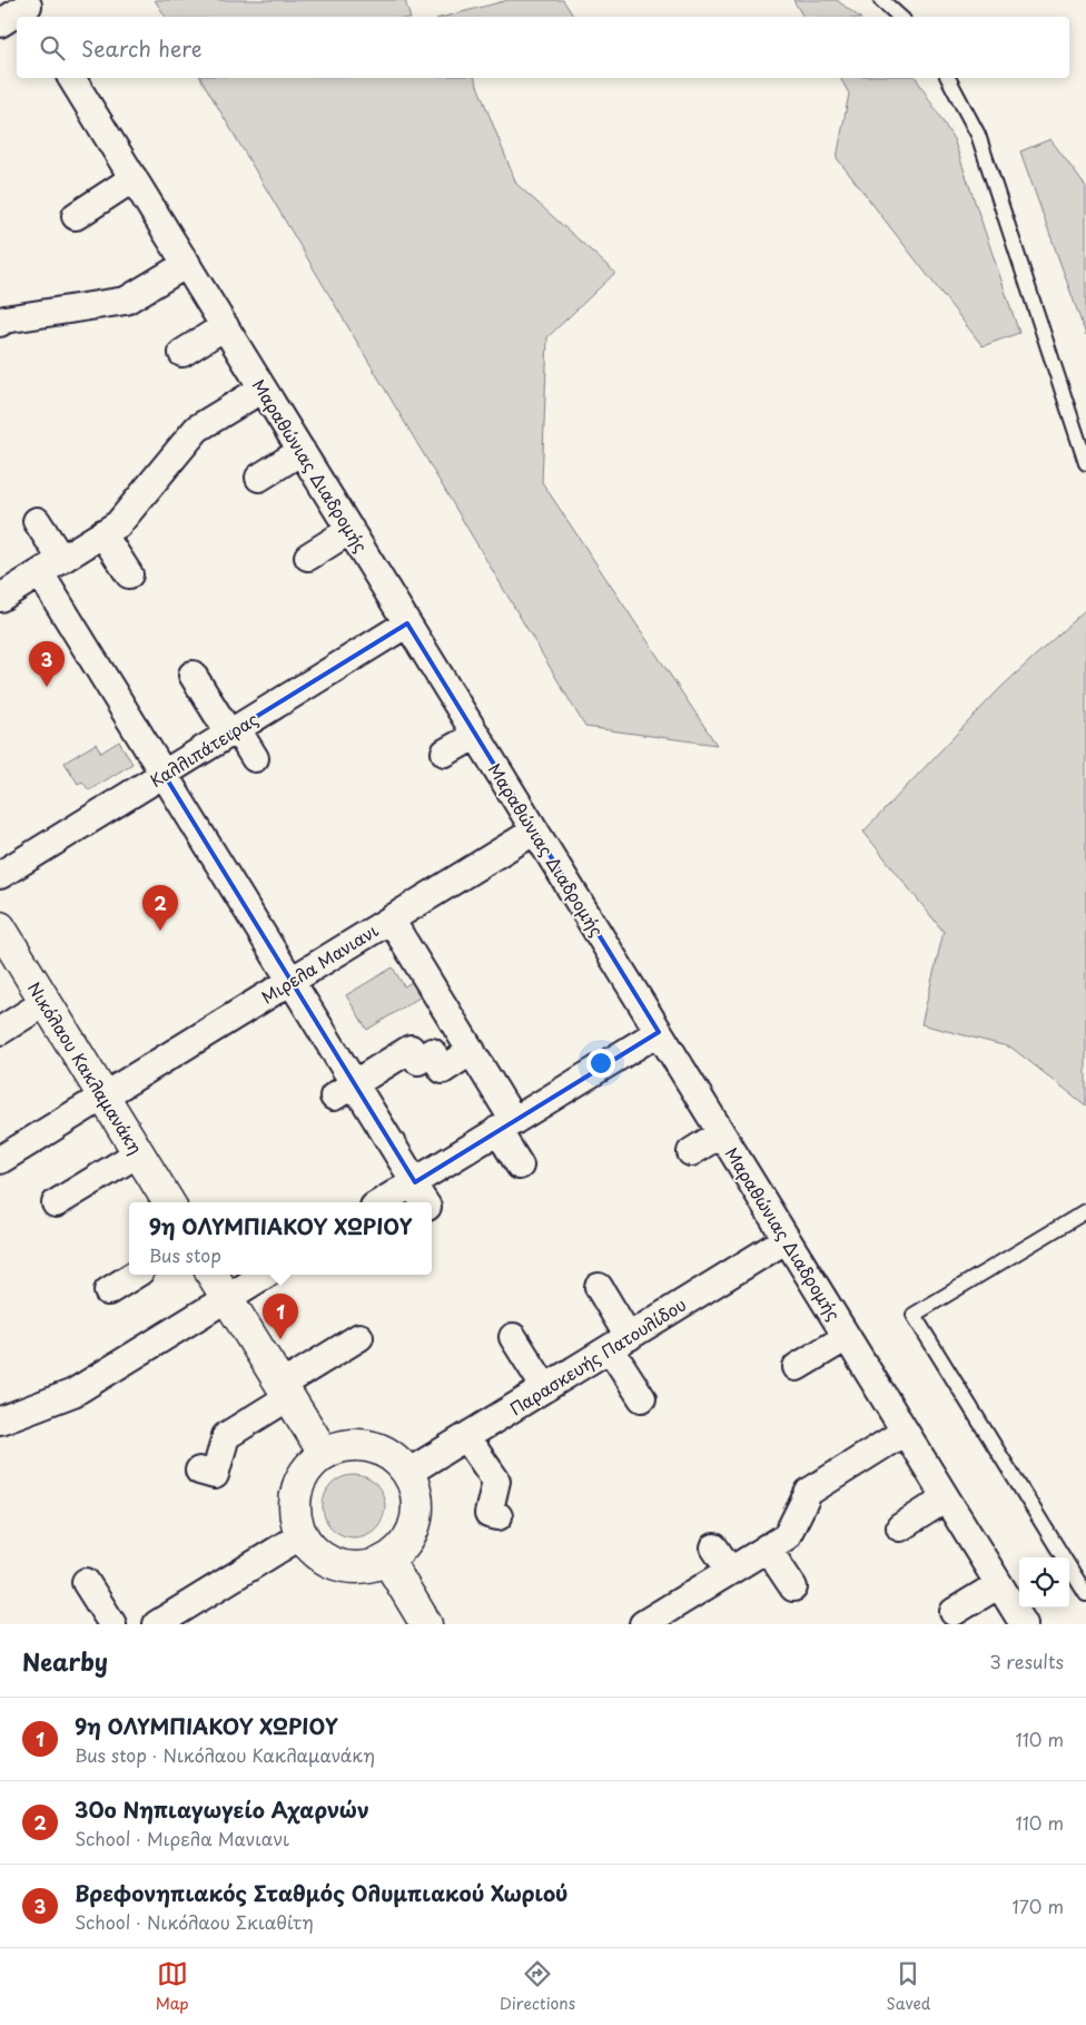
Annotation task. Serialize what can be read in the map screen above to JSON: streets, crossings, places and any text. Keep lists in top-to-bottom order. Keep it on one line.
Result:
{"streets":{"street":["Μαραθώνιας Διαδρομής","Καλλιπάτειρας","Μιρελα Μανιανι","Νικόλαου Κακλαμανάκη","Παρασκευής Πατουλίδου"]},"crossings":[["Μαραθώνιας Διαδρομής","Καλλιπάτειρας"],["Μαραθώνιας Διαδρομής","Μιρελα Μανιανι"],["Μαραθώνιας Διαδρομής","Παρασκευής Πατουλίδου"],["Μιρελα Μανιανι","Νικόλαου Κακλαμανάκη"]],"page":{"search":"Search here","pins":["3","2","1"],"popup":["9η ΟΛΥΜΠΙΑΚΟΥ ΧΩΡΙΟΥ","Bus stop"],"heading":["Nearby","3 results"],"list":[{"mark":"1","name":"9η ΟΛΥΜΠΙΑΚΟΥ ΧΩΡΙΟΥ","note":"Bus stop · Νικόλαου Κακλαμανάκη","value":"110 m"},{"mark":"2","name":"30ο Νηπιαγωγείο Αχαρνών","note":"School · Μιρελα Μανιανι","value":"110 m"},{"mark":"3","name":"Βρεφονηπιακός Σταθμός Ολυμπιακού Χωριού","note":"School · Νικόλαου Σκιαθίτη","value":"170 m"}],"nav":["Map","Directions","Saved"]}}
